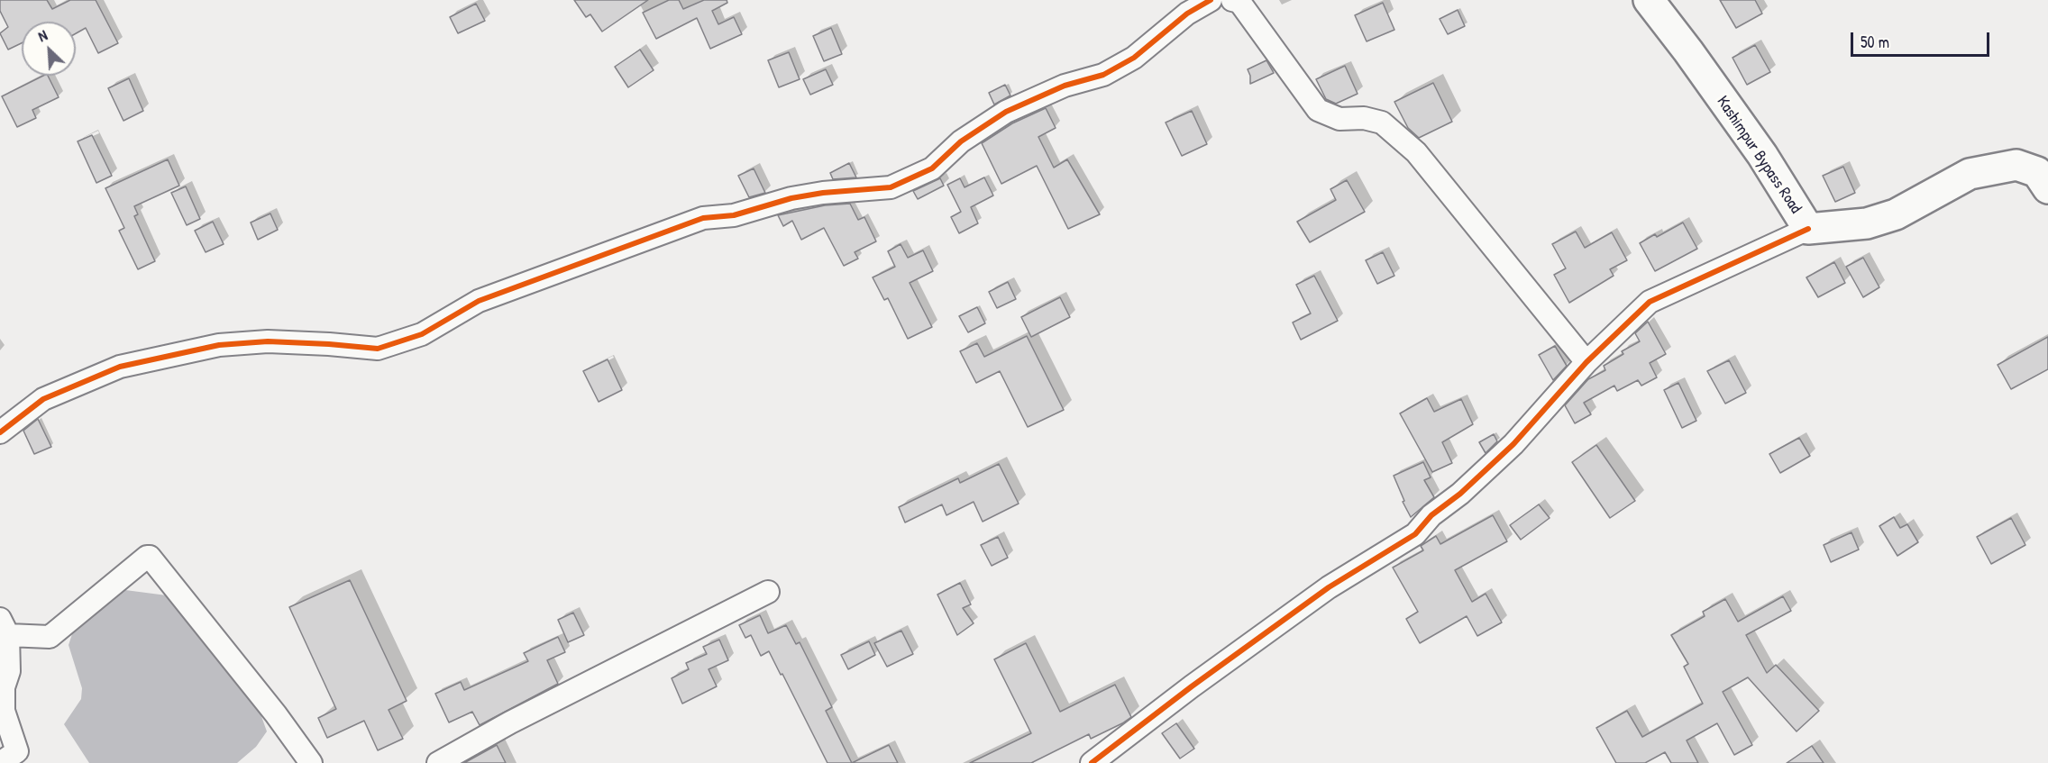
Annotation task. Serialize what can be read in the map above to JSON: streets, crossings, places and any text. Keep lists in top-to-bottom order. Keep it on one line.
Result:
{"streets":{"main road":["Kashimpur Bypass Road"]},"scale_bar":"50 m","north":"top left"}
